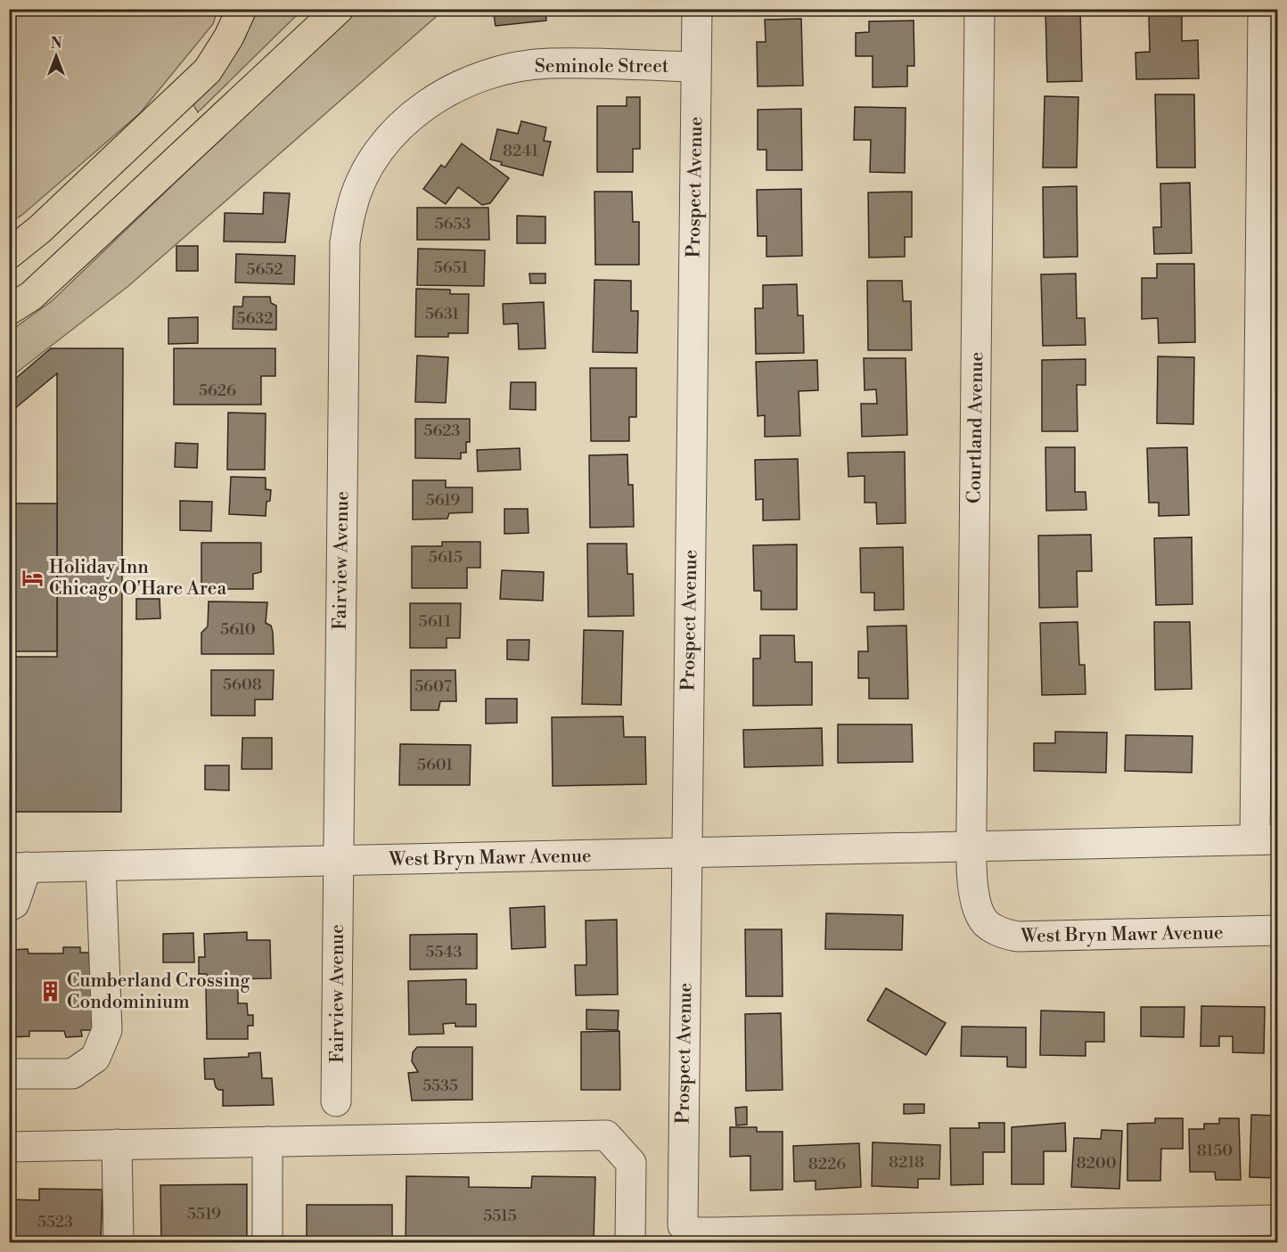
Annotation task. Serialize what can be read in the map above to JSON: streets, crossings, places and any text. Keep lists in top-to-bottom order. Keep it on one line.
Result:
{"streets":{"street":["Seminole Street","Prospect Avenue","Courtland Avenue","Fairview Avenue","West Bryn Mawr Avenue"]},"crossings":[["Seminole Street","Prospect Avenue"],["Seminole Street","Fairview Avenue"],["Prospect Avenue","West Bryn Mawr Avenue"],["Courtland Avenue","West Bryn Mawr Avenue"],["Fairview Avenue","West Bryn Mawr Avenue"]],"places":{"hotel":["Holiday Inn Chicago O'Hare Area"],"building":["Cumberland Crossing Condominium"]},"house_numbers":["8241","5653","5651","5652","5631","5632","5626","5623","5619","5615","5611","5610","5608","5607","5601","5543","5535","8150","8218","8200","8226","5519","5515","5523"],"north":"top"}
